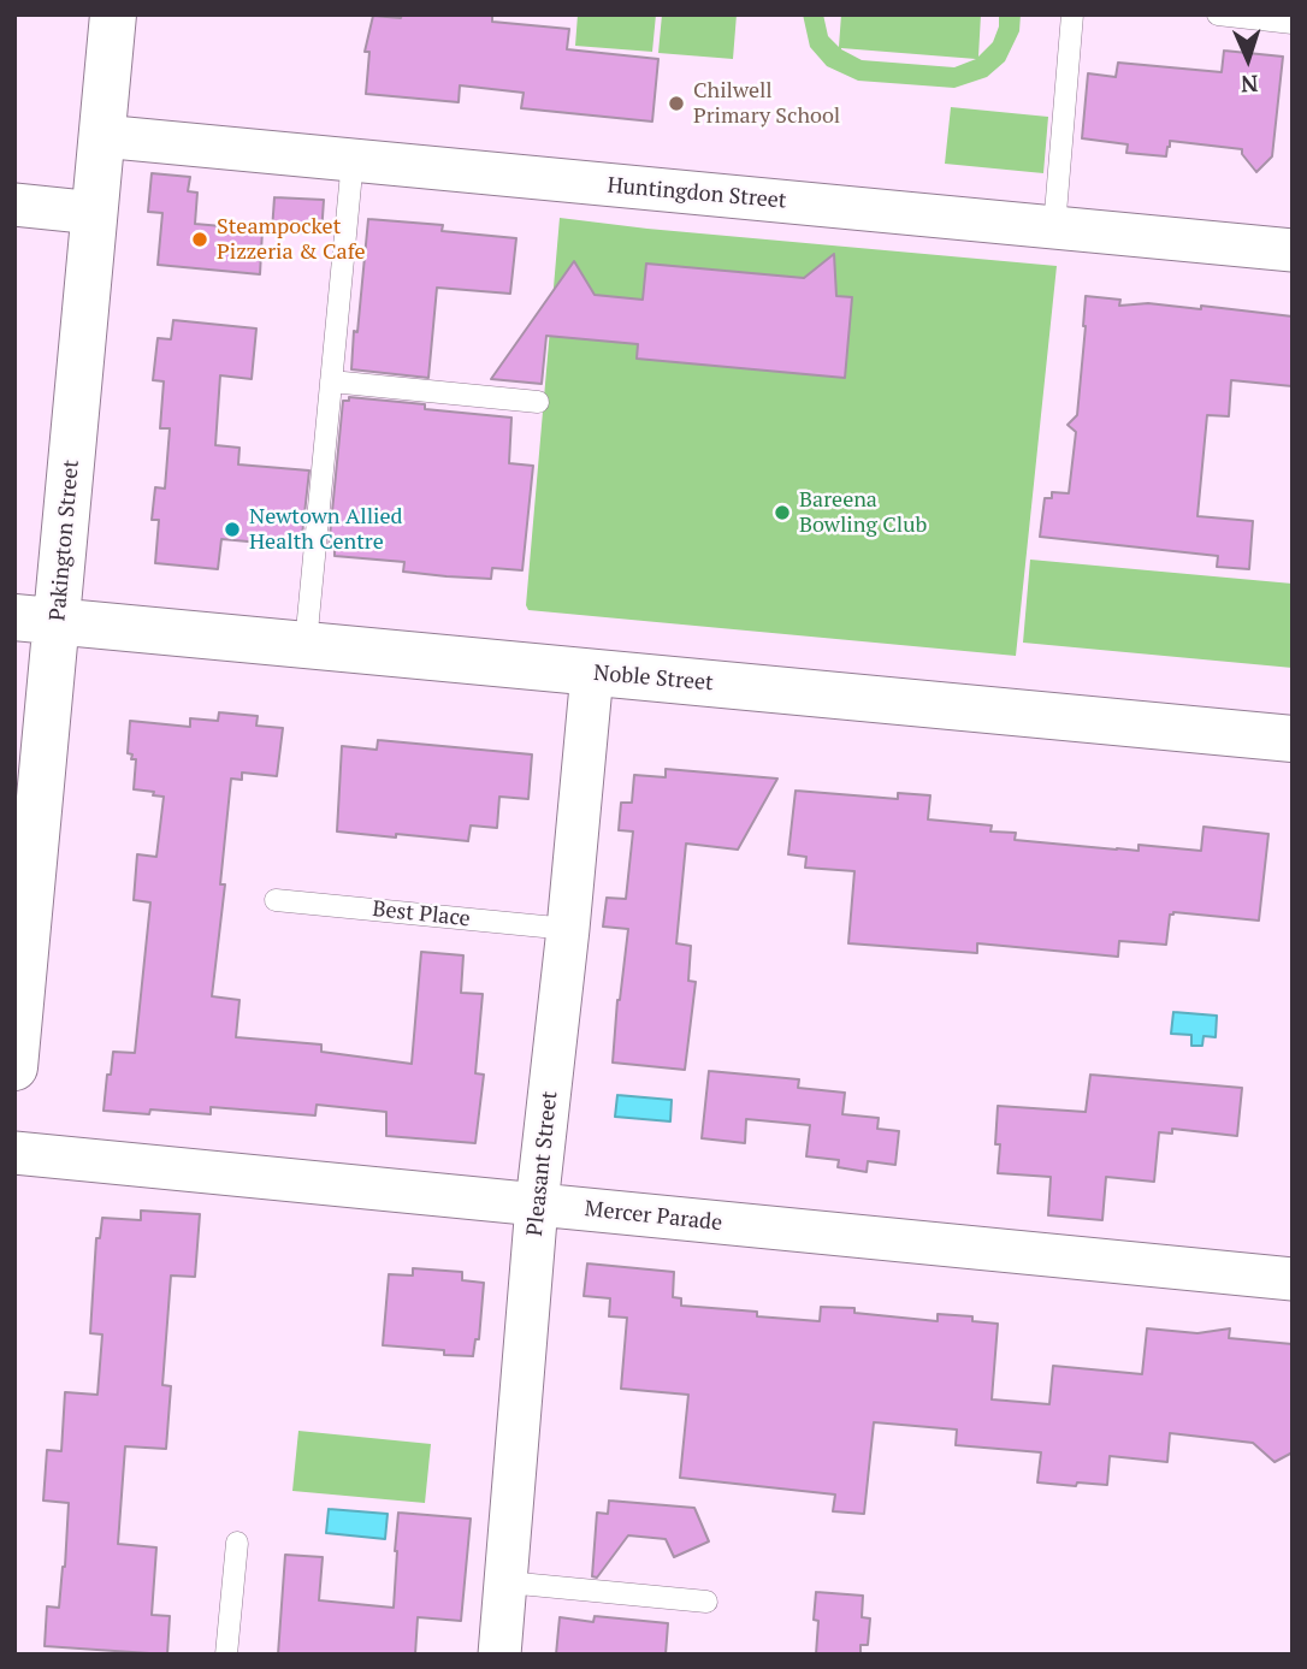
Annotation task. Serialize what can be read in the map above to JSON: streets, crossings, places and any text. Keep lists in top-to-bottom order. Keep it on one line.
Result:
{"streets":{"street":["Huntingdon Street","Pakington Street","Noble Street","Pleasant Street","Mercer Parade"],"lane":["Best Place"]},"crossings":[["Huntingdon Street","Pakington Street"],["Pakington Street","Noble Street"],["Noble Street","Pleasant Street"],["Best Place","Pleasant Street"],["Pleasant Street","Mercer Parade"]],"places":["Chilwell Primary School","Steampocket Pizzeria & Cafe","Bareena Bowling Club","Newtown Allied Health Centre"],"north":"bottom"}
